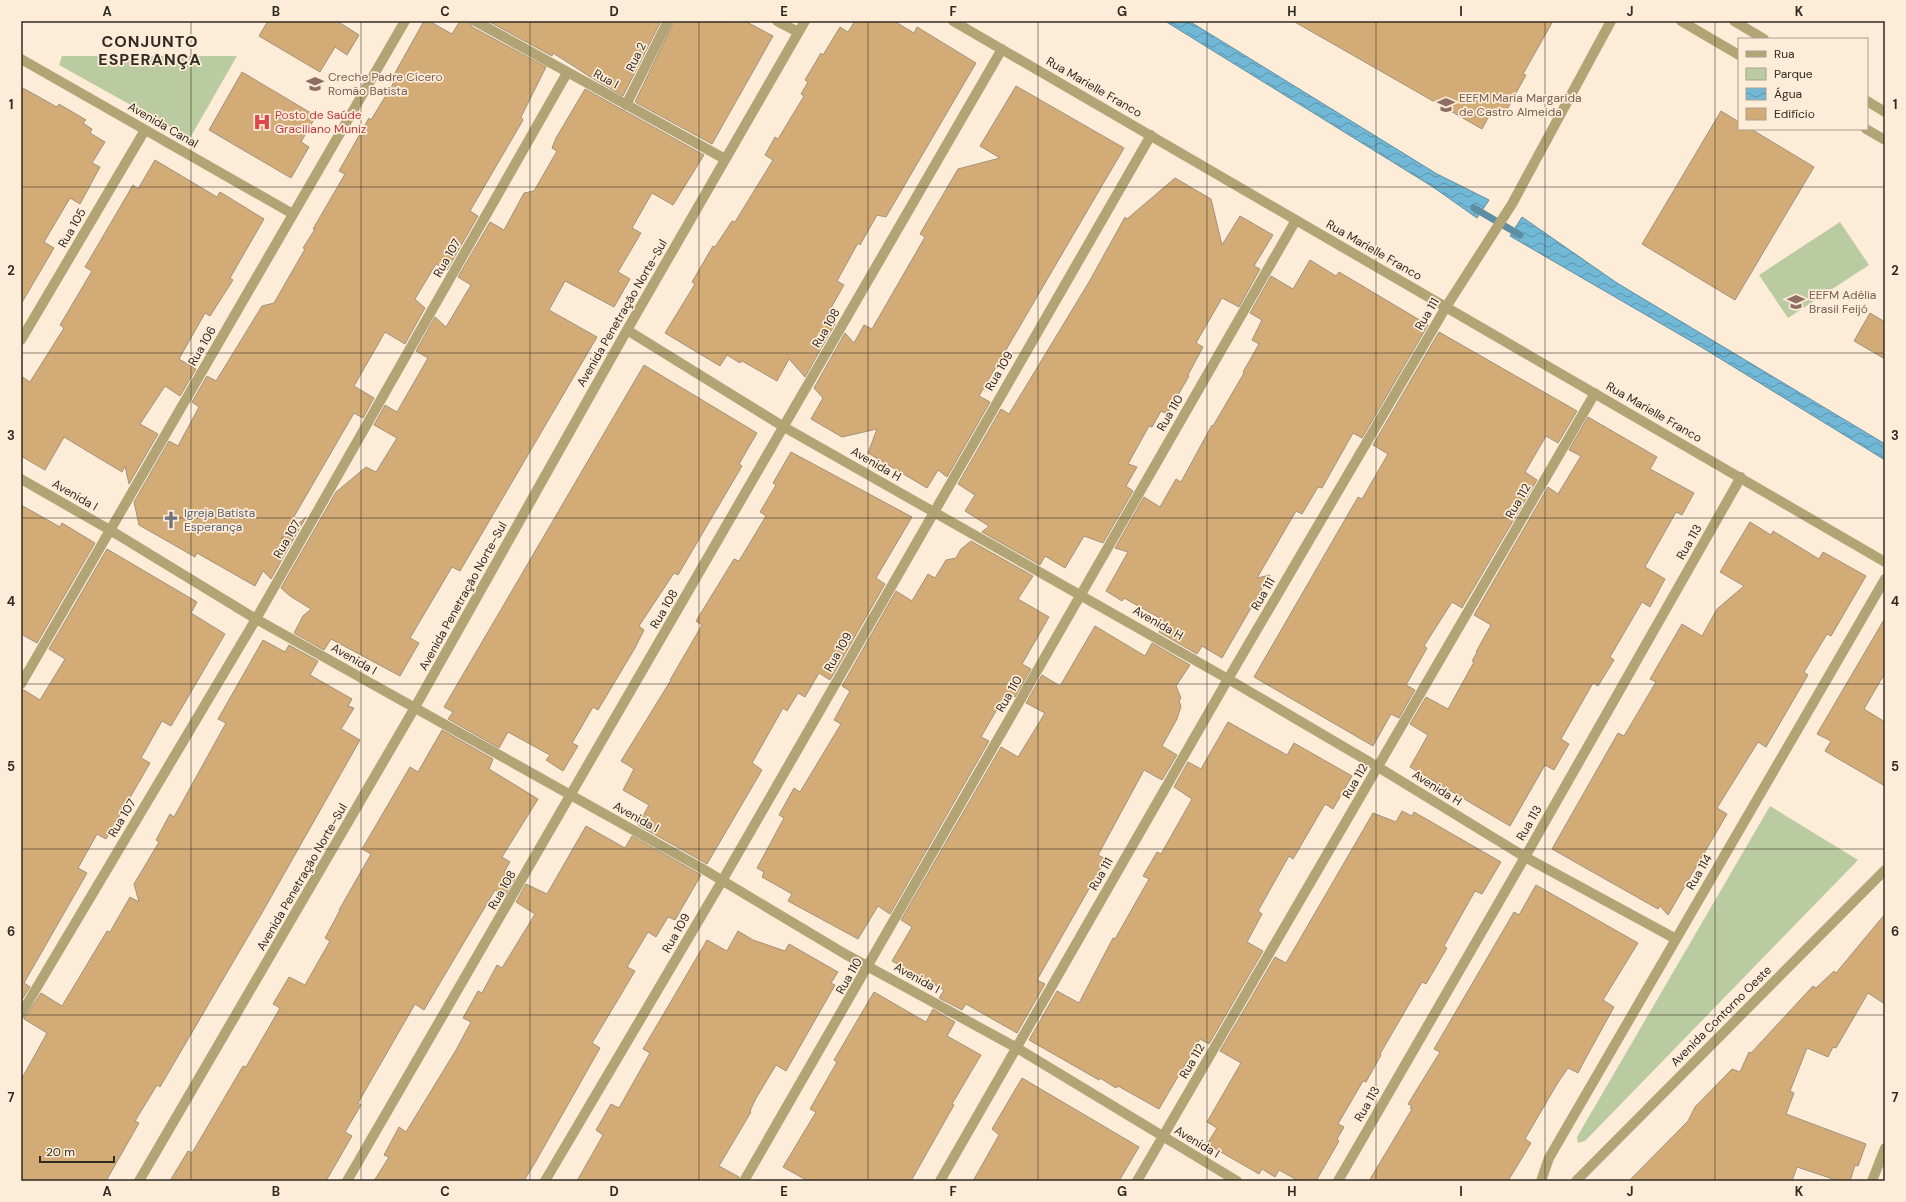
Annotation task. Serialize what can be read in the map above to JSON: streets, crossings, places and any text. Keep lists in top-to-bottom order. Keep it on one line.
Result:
{"streets":{"street":["Rua 2","Rua I","Rua Marielle Franco","Avenida Canal","Rua 105","Rua 107","Avenida Penetração Norte-Sul","Rua 111","Rua 108","Rua 106","Rua 109","Rua 110","Avenida H","Avenida I","Rua 112","Rua 113","Rua 114","Avenida Contorno Oeste"]},"crossings":[["Rua 2","Rua I"],["Rua I","Rua 107"],["Rua I","Avenida Penetração Norte-Sul"],["Rua Marielle Franco","Rua 111"],["Rua Marielle Franco","Rua 108"],["Rua Marielle Franco","Rua 109"],["Rua Marielle Franco","Rua 110"],["Rua Marielle Franco","Rua 112"],["Rua Marielle Franco","Rua 113"],["Avenida Canal","Rua 105"],["Avenida Canal","Rua 106"],["Rua 107","Avenida I"],["Avenida Penetração Norte-Sul","Avenida H"],["Avenida Penetração Norte-Sul","Avenida I"],["Rua 111","Avenida H"],["Rua 111","Avenida I"],["Rua 108","Avenida H"],["Rua 108","Avenida I"],["Rua 106","Avenida I"],["Rua 109","Avenida H"],["Rua 109","Avenida I"],["Rua 110","Avenida H"],["Rua 110","Avenida I"],["Avenida H","Rua 112"],["Avenida H","Rua 113"],["Avenida H","Rua 114"],["Avenida I","Rua 112"]],"districts":["CONJUNTO ESPERANÇA"],"places":{"school or university":["Creche Padre Cícero Romão Batista","EEFM Maria Margarida de Castro Almeida","EEFM Adélia Brasil Feijó"],"hospital":["Posto de Saúde Graciliano Muniz"],"church":["Igreja Batista Esperança"]},"legend":["Rua","Parque","Água","Edifício"],"scale_bar":"20 m","grid":{"columns":["A","B","C","D","E","F","G","H","I","J","K"],"rows":["1","2","3","4","5","6","7"]}}
